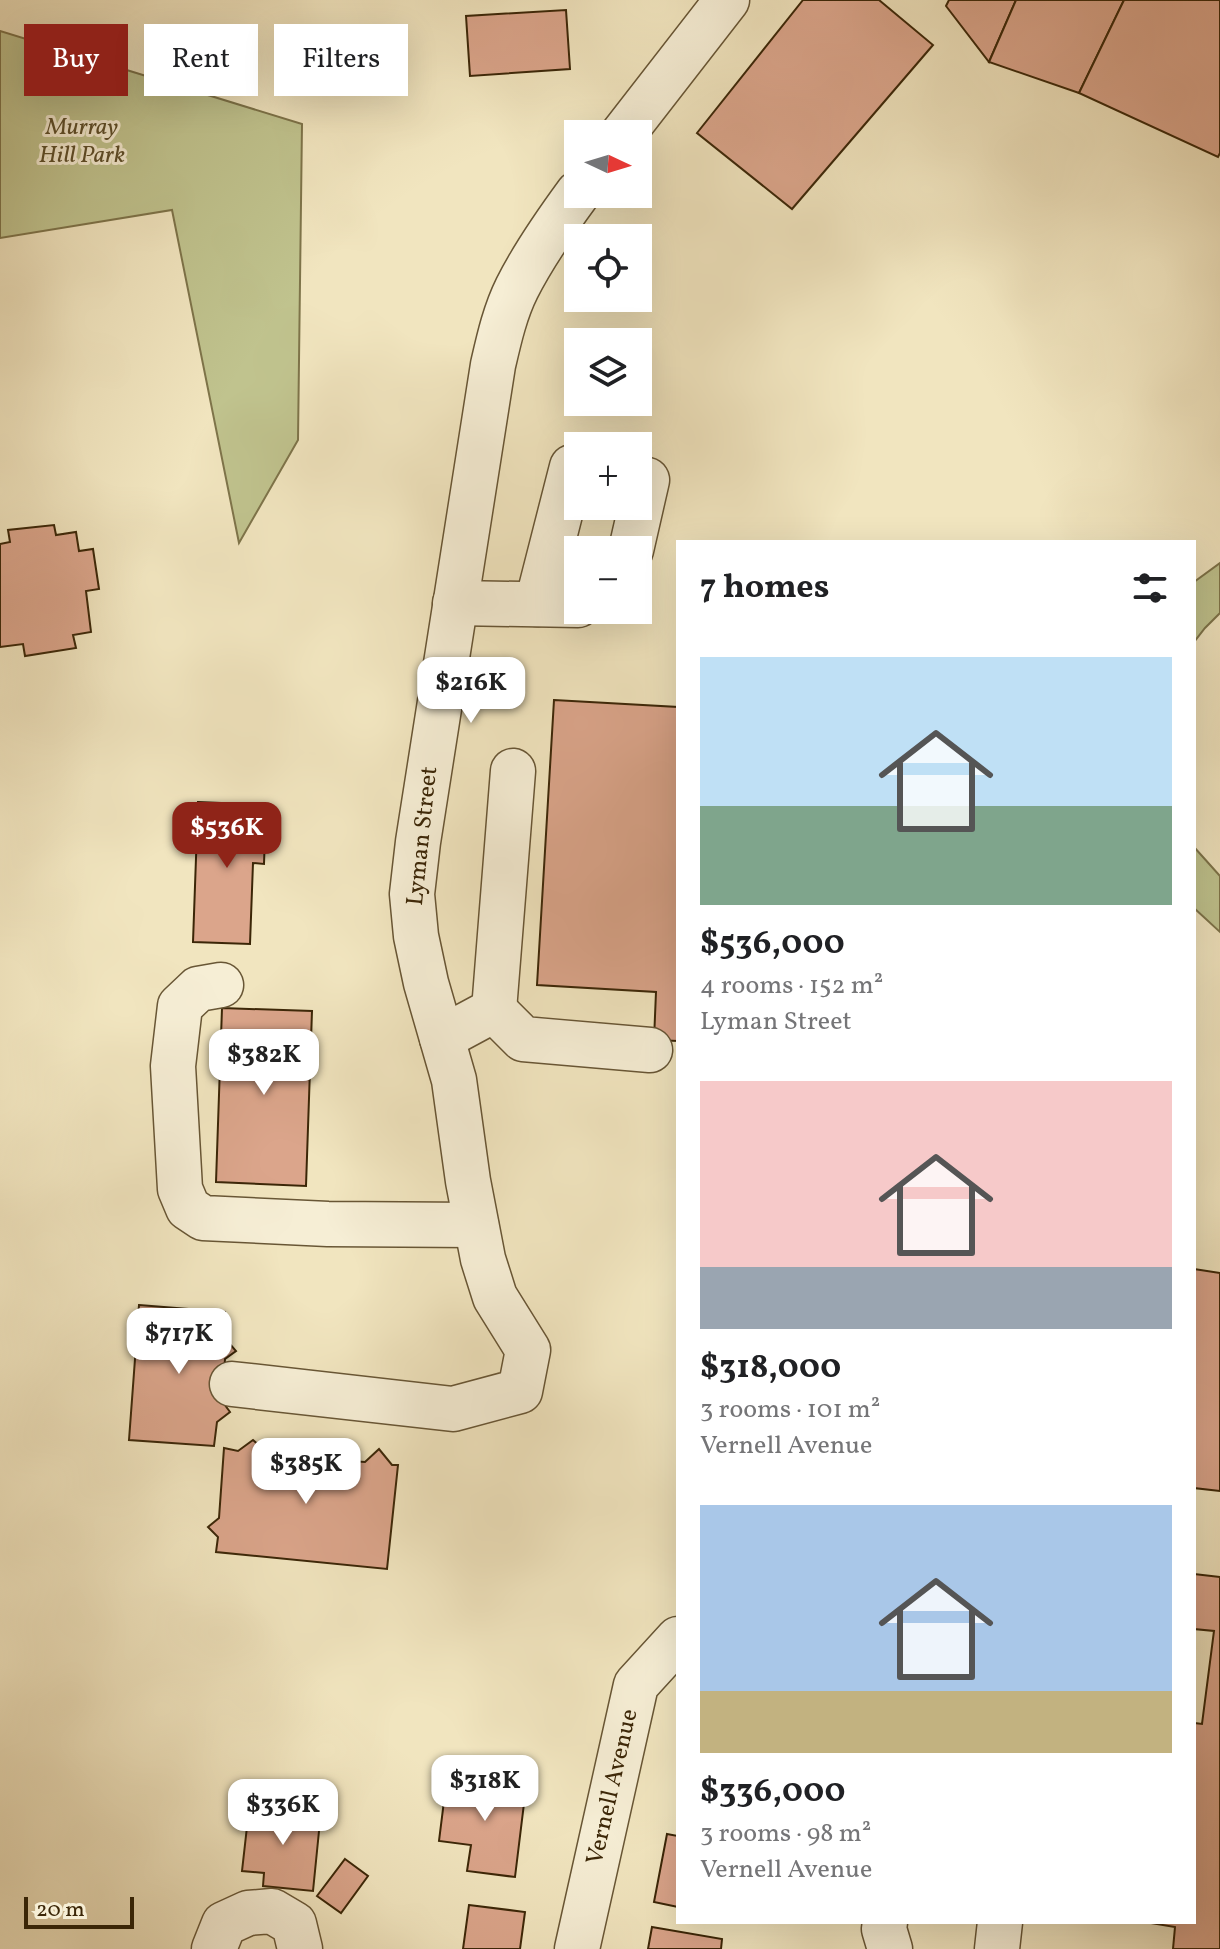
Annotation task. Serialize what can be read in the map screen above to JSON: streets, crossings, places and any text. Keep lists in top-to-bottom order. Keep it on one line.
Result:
{"streets":{"street":["Lyman Street","Vernell Avenue"]},"parks":["Murray Hill Park"],"scale_bar":"20 m","north":"right","page":{"chip":["Buy","Rent","Filters"],"map_buttons":["+","−"],"heading":"7 homes","list":[{"name":"$536,000","note":"4 rooms · 152 m² · Lyman Street"},{"name":"$318,000","note":"3 rooms · 101 m² · Vernell Avenue"},{"name":"$336,000","note":"3 rooms · 98 m² · Vernell Avenue"}],"price":["$216K","$536K","$382K","$717K","$385K","$318K","$336K"],"scale":"20 m"}}
